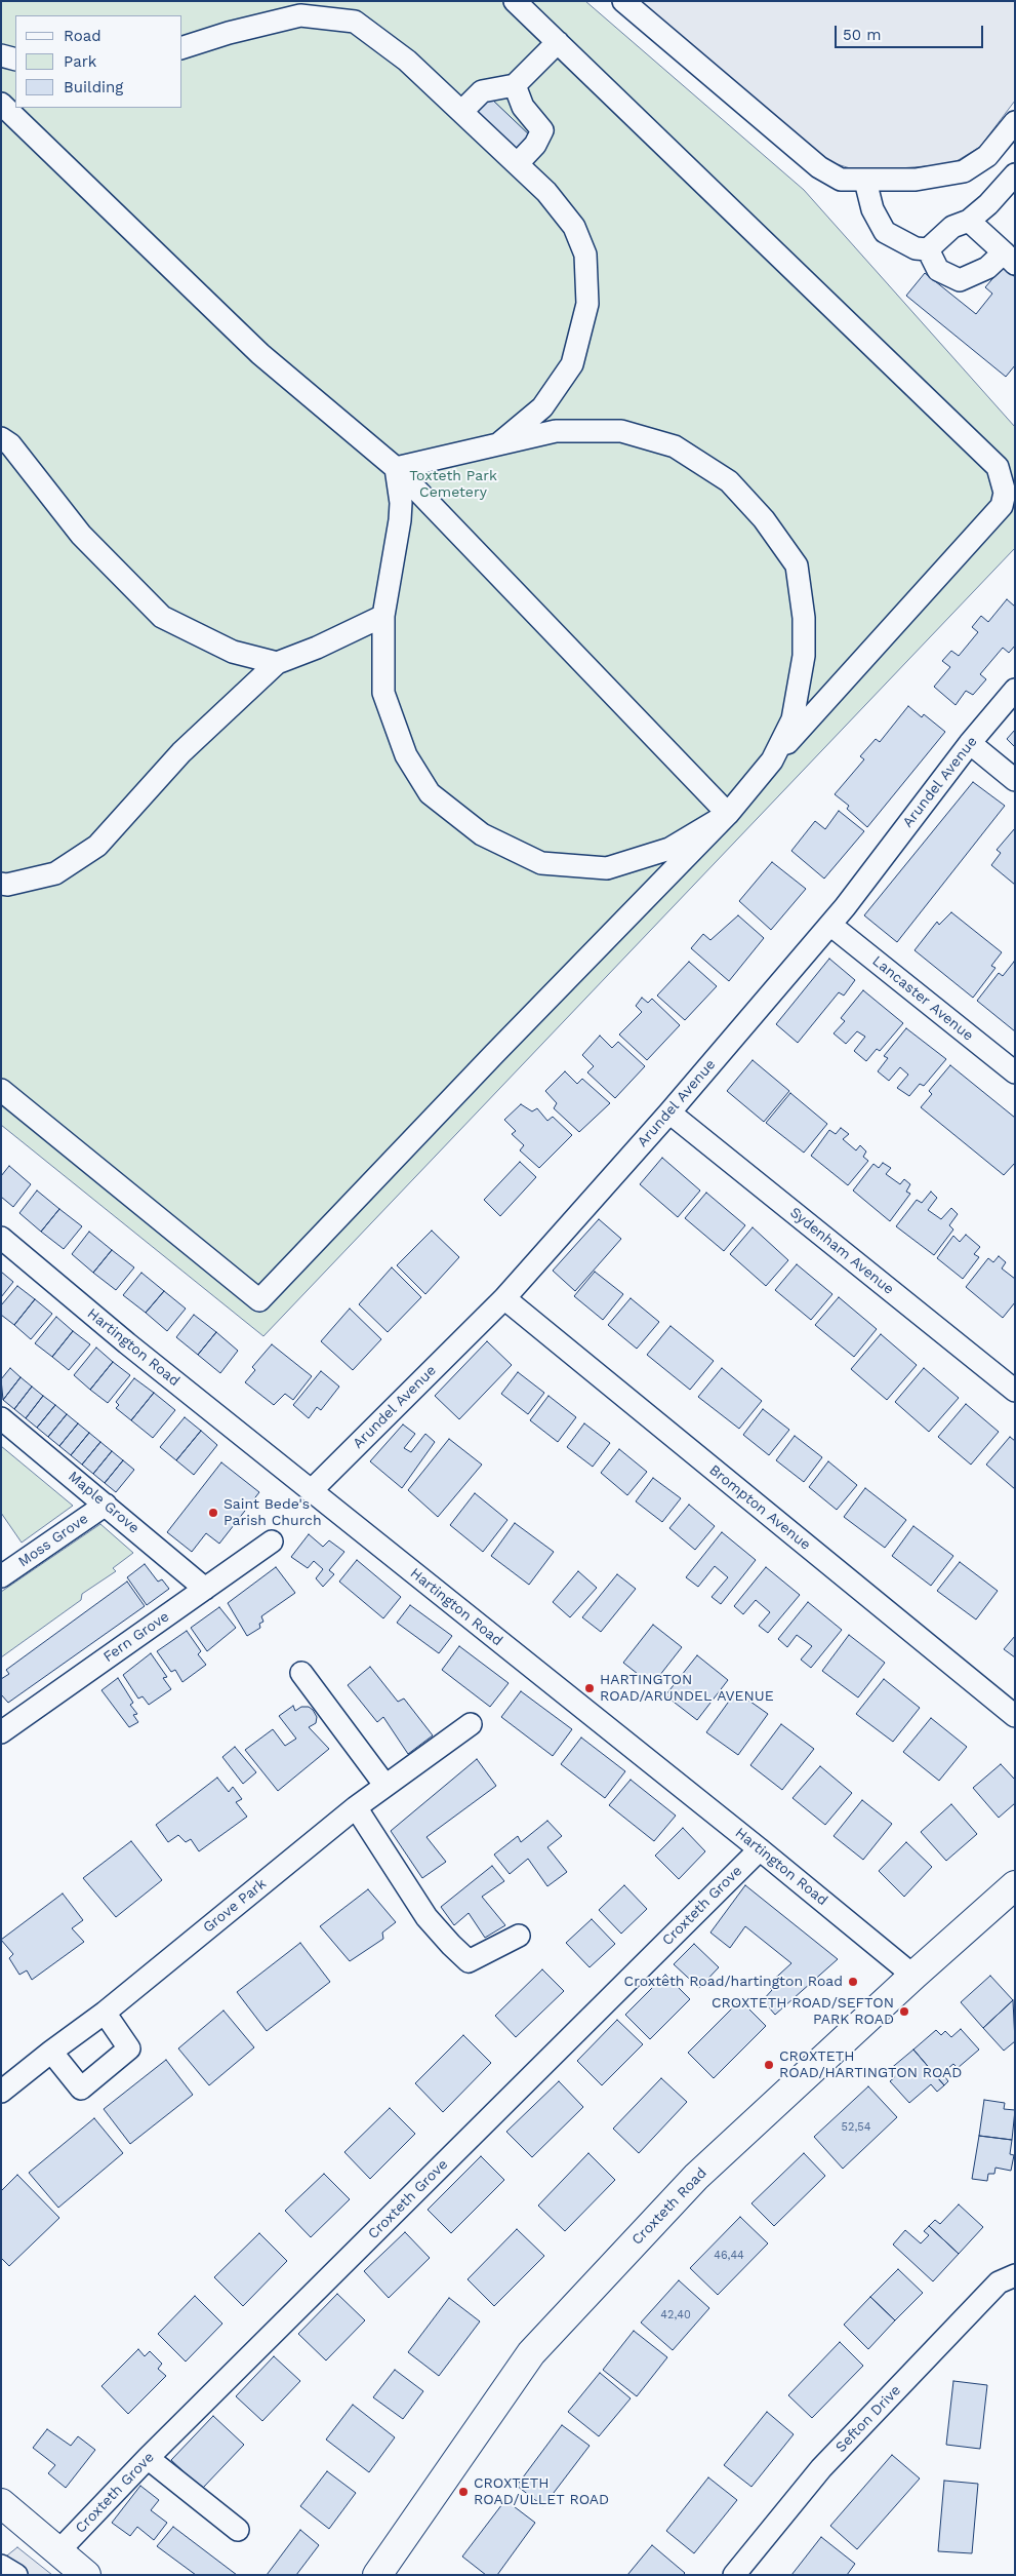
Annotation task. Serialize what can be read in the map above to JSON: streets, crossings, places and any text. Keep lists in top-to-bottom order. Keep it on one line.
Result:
{"streets":{"main road":["Croxteth Road"],"street":["Arundel Avenue","Lancaster Avenue","Sydenham Avenue","Hartington Road","Maple Grove","Brompton Avenue","Moss Grove","Fern Grove","Grove Park","Croxteth Grove","Sefton Drive"]},"crossings":[["Arundel Avenue","Lancaster Avenue"],["Arundel Avenue","Sydenham Avenue"],["Arundel Avenue","Hartington Road"],["Arundel Avenue","Brompton Avenue"],["Hartington Road","Croxteth Grove"],["Hartington Road","Croxteth Road"],["Maple Grove","Moss Grove"],["Maple Grove","Fern Grove"]],"parks":["Toxteth Park Cemetery"],"places":["Saint Bede's Parish Church","HARTINGTON ROAD/ARUNDEL AVENUE","Croxteth Road/hartington Road","CROXTETH ROAD/SEFTON PARK ROAD","CROXTETH ROAD/HARTINGTON ROAD","CROXTETH ROAD/ULLET ROAD"],"house_numbers":["52,54","46,44","42,40"],"legend":["Road","Park","Building"],"scale_bar":"50 m"}
